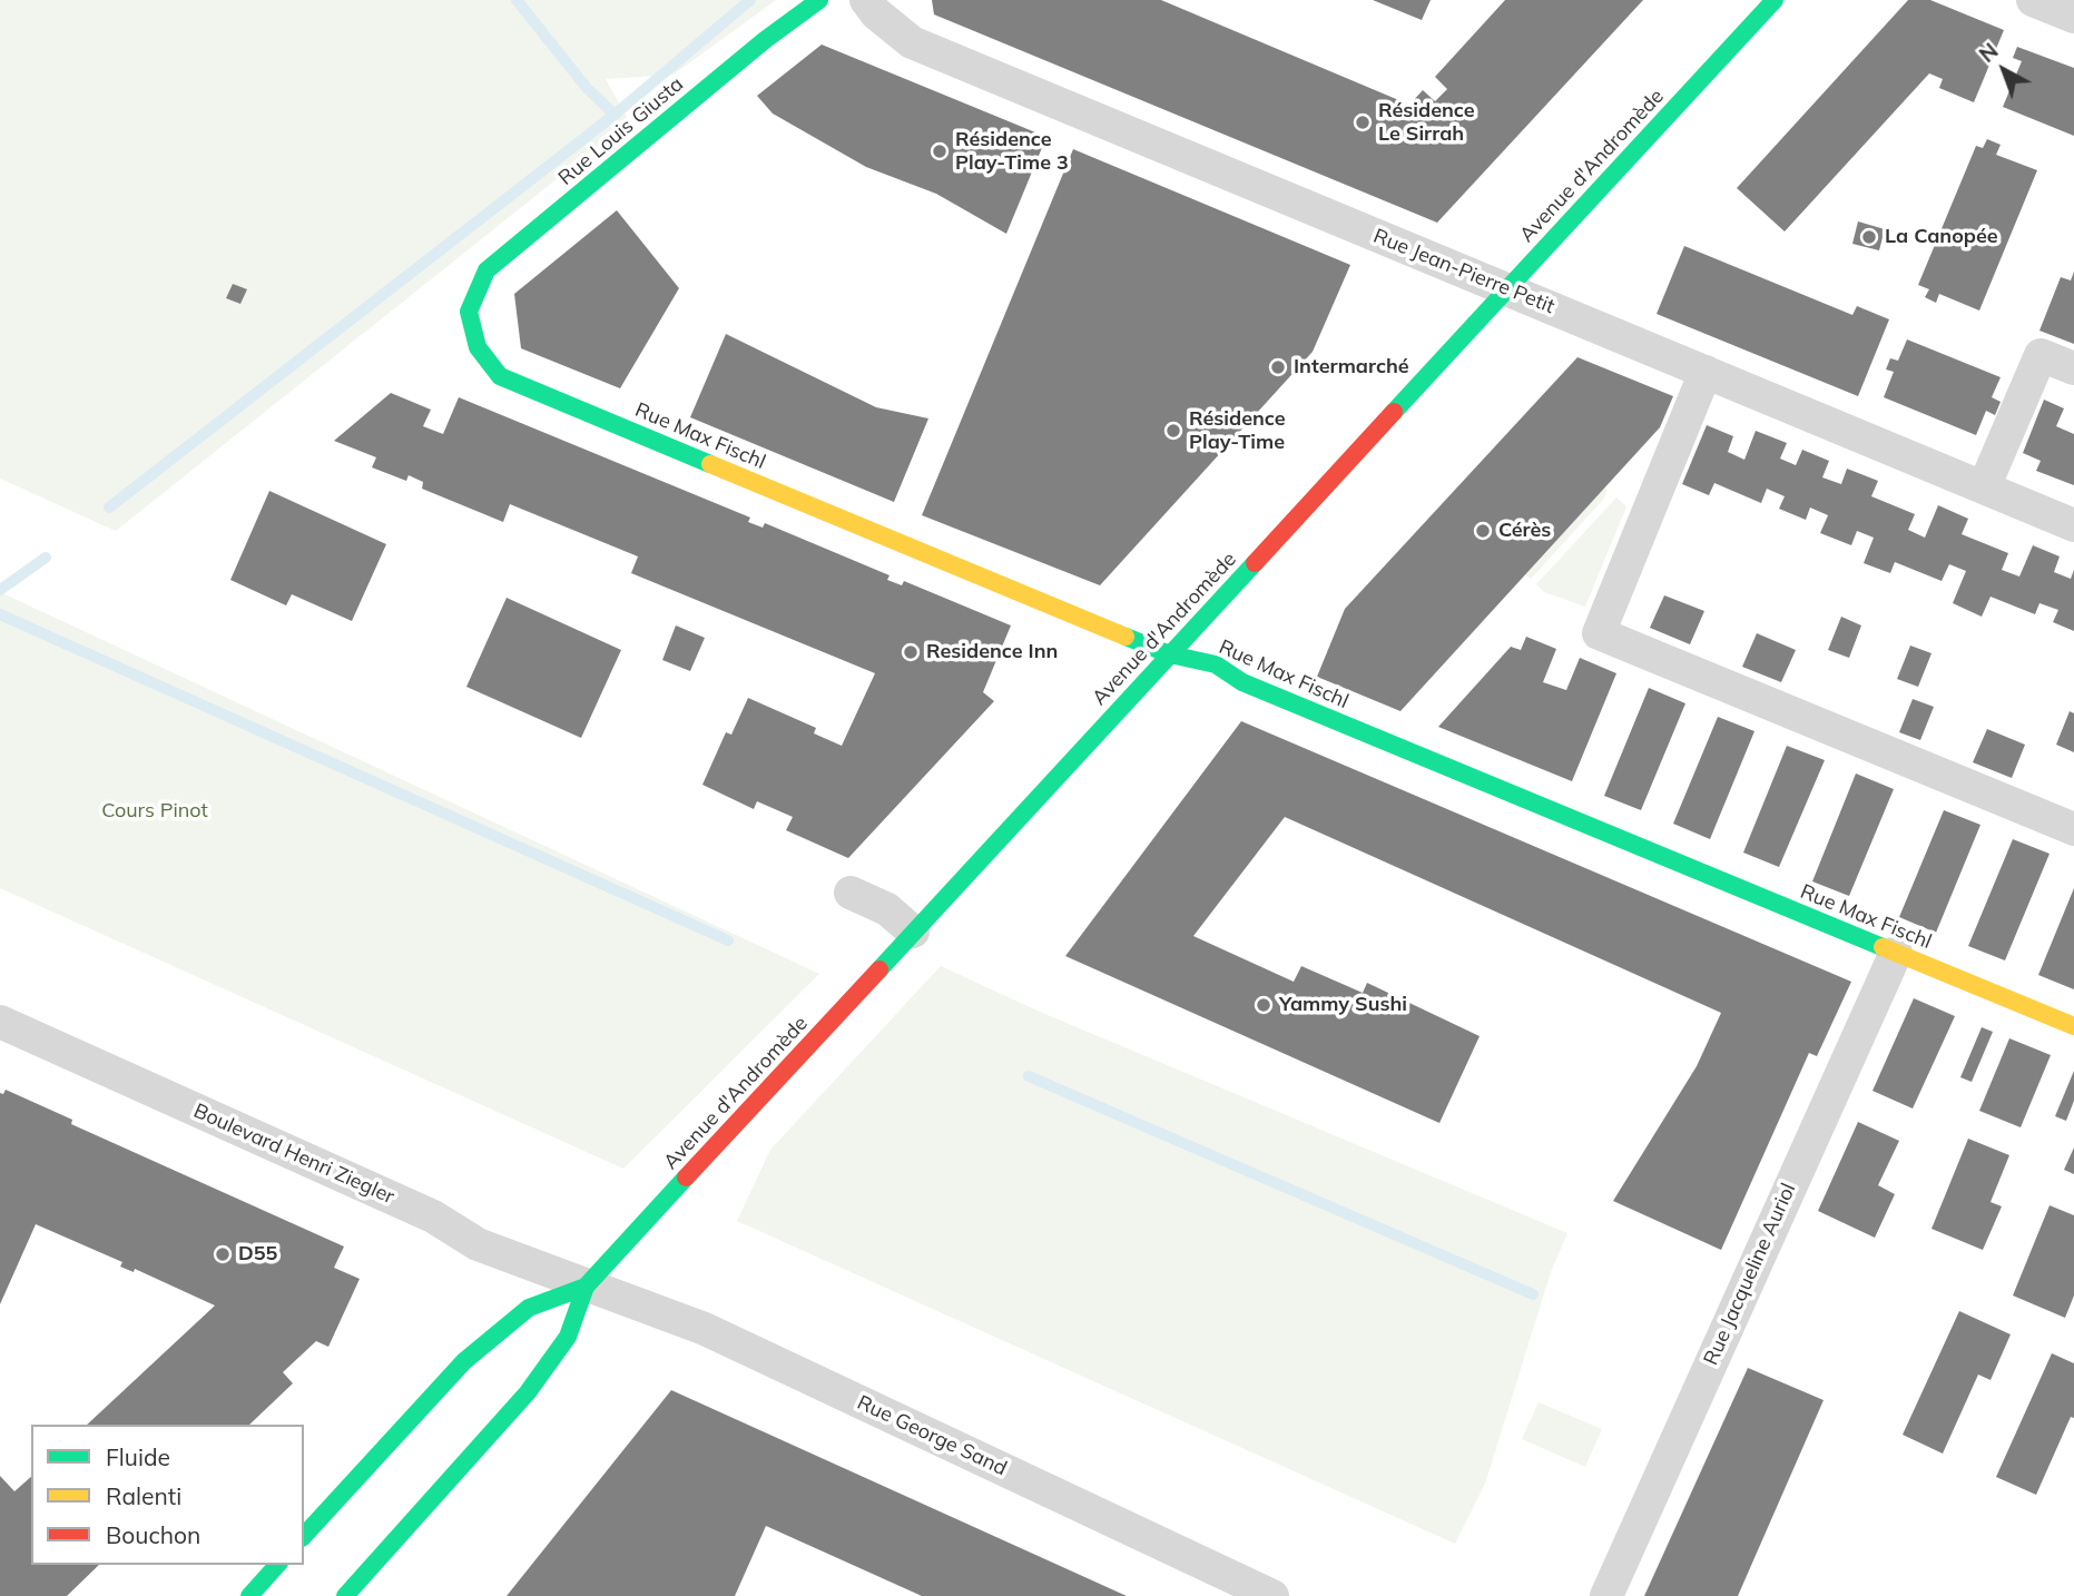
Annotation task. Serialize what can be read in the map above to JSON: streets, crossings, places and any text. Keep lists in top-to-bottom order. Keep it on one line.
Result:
{"streets":{"street":["Rue Louis Giusta","Avenue d'Andromède","Rue Jean-Pierre Petit","Rue Max Fischl","Boulevard Henri Ziegler","Rue Jacqueline Auriol","Rue George Sand"]},"crossings":[["Rue Louis Giusta","Rue Max Fischl"],["Avenue d'Andromède","Rue Jean-Pierre Petit"],["Avenue d'Andromède","Rue Max Fischl"],["Avenue d'Andromède","Boulevard Henri Ziegler"],["Avenue d'Andromède","Rue George Sand"],["Rue Max Fischl","Rue Jacqueline Auriol"],["Boulevard Henri Ziegler","Rue George Sand"]],"parks":["Cours Pinot"],"places":["Résidence Le Sirrah","Résidence Play-Time 3","La Canopée","Intermarché","Résidence Play-Time","Cérès","Residence Inn","Yammy Sushi","D55"],"legend":["Fluide","Ralenti","Bouchon"],"north":"top left"}
